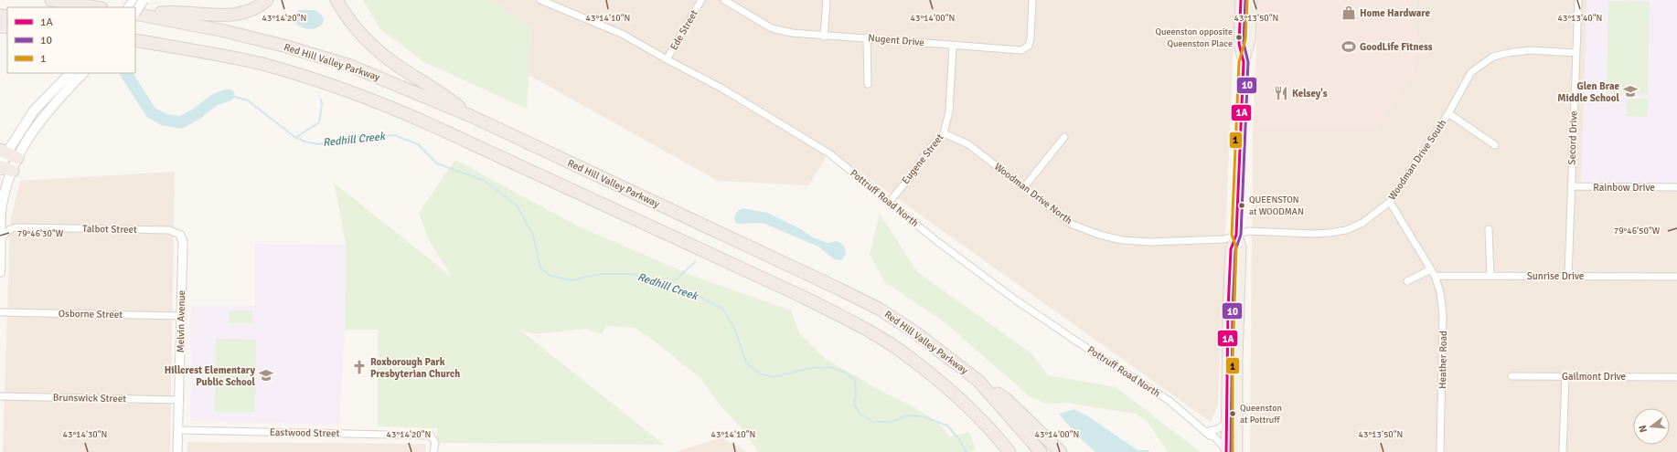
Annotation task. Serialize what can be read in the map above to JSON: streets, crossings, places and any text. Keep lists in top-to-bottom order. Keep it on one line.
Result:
{"streets":{"highway":["Red Hill Valley Parkway"],"street":["Ede Street","Nugent Drive","Secord Drive","Eugene Street","Woodman Drive South","Rainbow Drive","Woodman Drive North","Pottruff Road North","Talbot Street","Sunrise Drive","Osborne Street","Melvin Avenue","Heather Road","Gailmont Drive","Brunswick Street","Eastwood Street"]},"crossings":[["Ede Street","Pottruff Road North"],["Nugent Drive","Eugene Street"],["Secord Drive","Woodman Drive South"],["Secord Drive","Rainbow Drive"],["Secord Drive","Sunrise Drive"],["Eugene Street","Woodman Drive North"],["Eugene Street","Pottruff Road North"],["Woodman Drive South","Woodman Drive North"],["Woodman Drive South","Heather Road"],["Talbot Street","Melvin Avenue"],["Sunrise Drive","Heather Road"],["Osborne Street","Melvin Avenue"],["Melvin Avenue","Brunswick Street"],["Melvin Avenue","Eastwood Street"]],"water":["Redhill Creek"],"places":{"shop":["Home Hardware"],"other":["Queenston opposite Queenston Place","QUEENSTON at WOODMAN","Queenston at Pottruff"],"sports":["GoodLife Fitness"],"school or university":["Glen Brae Middle School","Hillcrest Elementary Public School"],"restaurant":["Kelsey's"],"church":["Roxborough Park Presbyterian Church"]},"lines":["transit line 1A","transit line 10","transit line 1"],"legend":["1A","10","1"],"north":"left","coordinates":["43°14'20\"N","43°14'10\"N","43°14'00\"N","43°13'50\"N","43°13'40\"N","79°46'50\"W","79°46'30\"W","43°14'30\"N"]}
